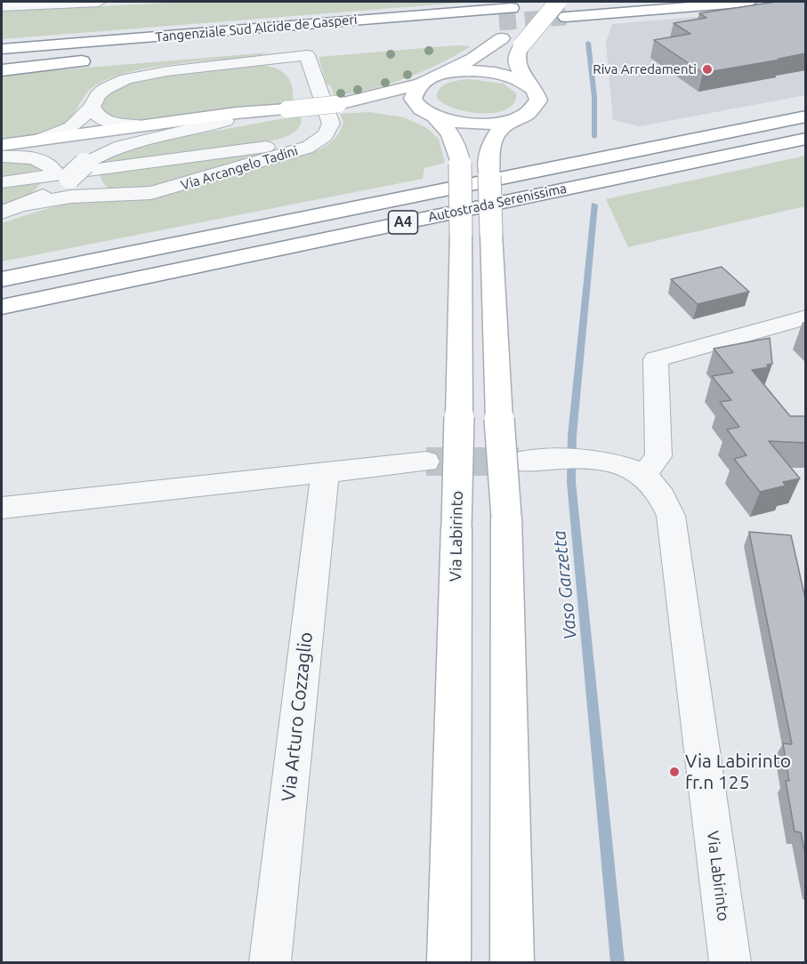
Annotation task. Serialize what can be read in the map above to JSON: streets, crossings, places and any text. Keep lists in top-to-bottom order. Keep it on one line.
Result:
{"streets":{"main road":["Tangenziale Sud Alcide de Gasperi","Autostrada Serenissima","A4","Via Labirinto"],"street":["Via Arcangelo Tadini","Via Arturo Cozzaglio"]},"water":["Vaso Garzetta"],"places":["Riva Arredamenti","Via Labirinto fr.n 125"]}
